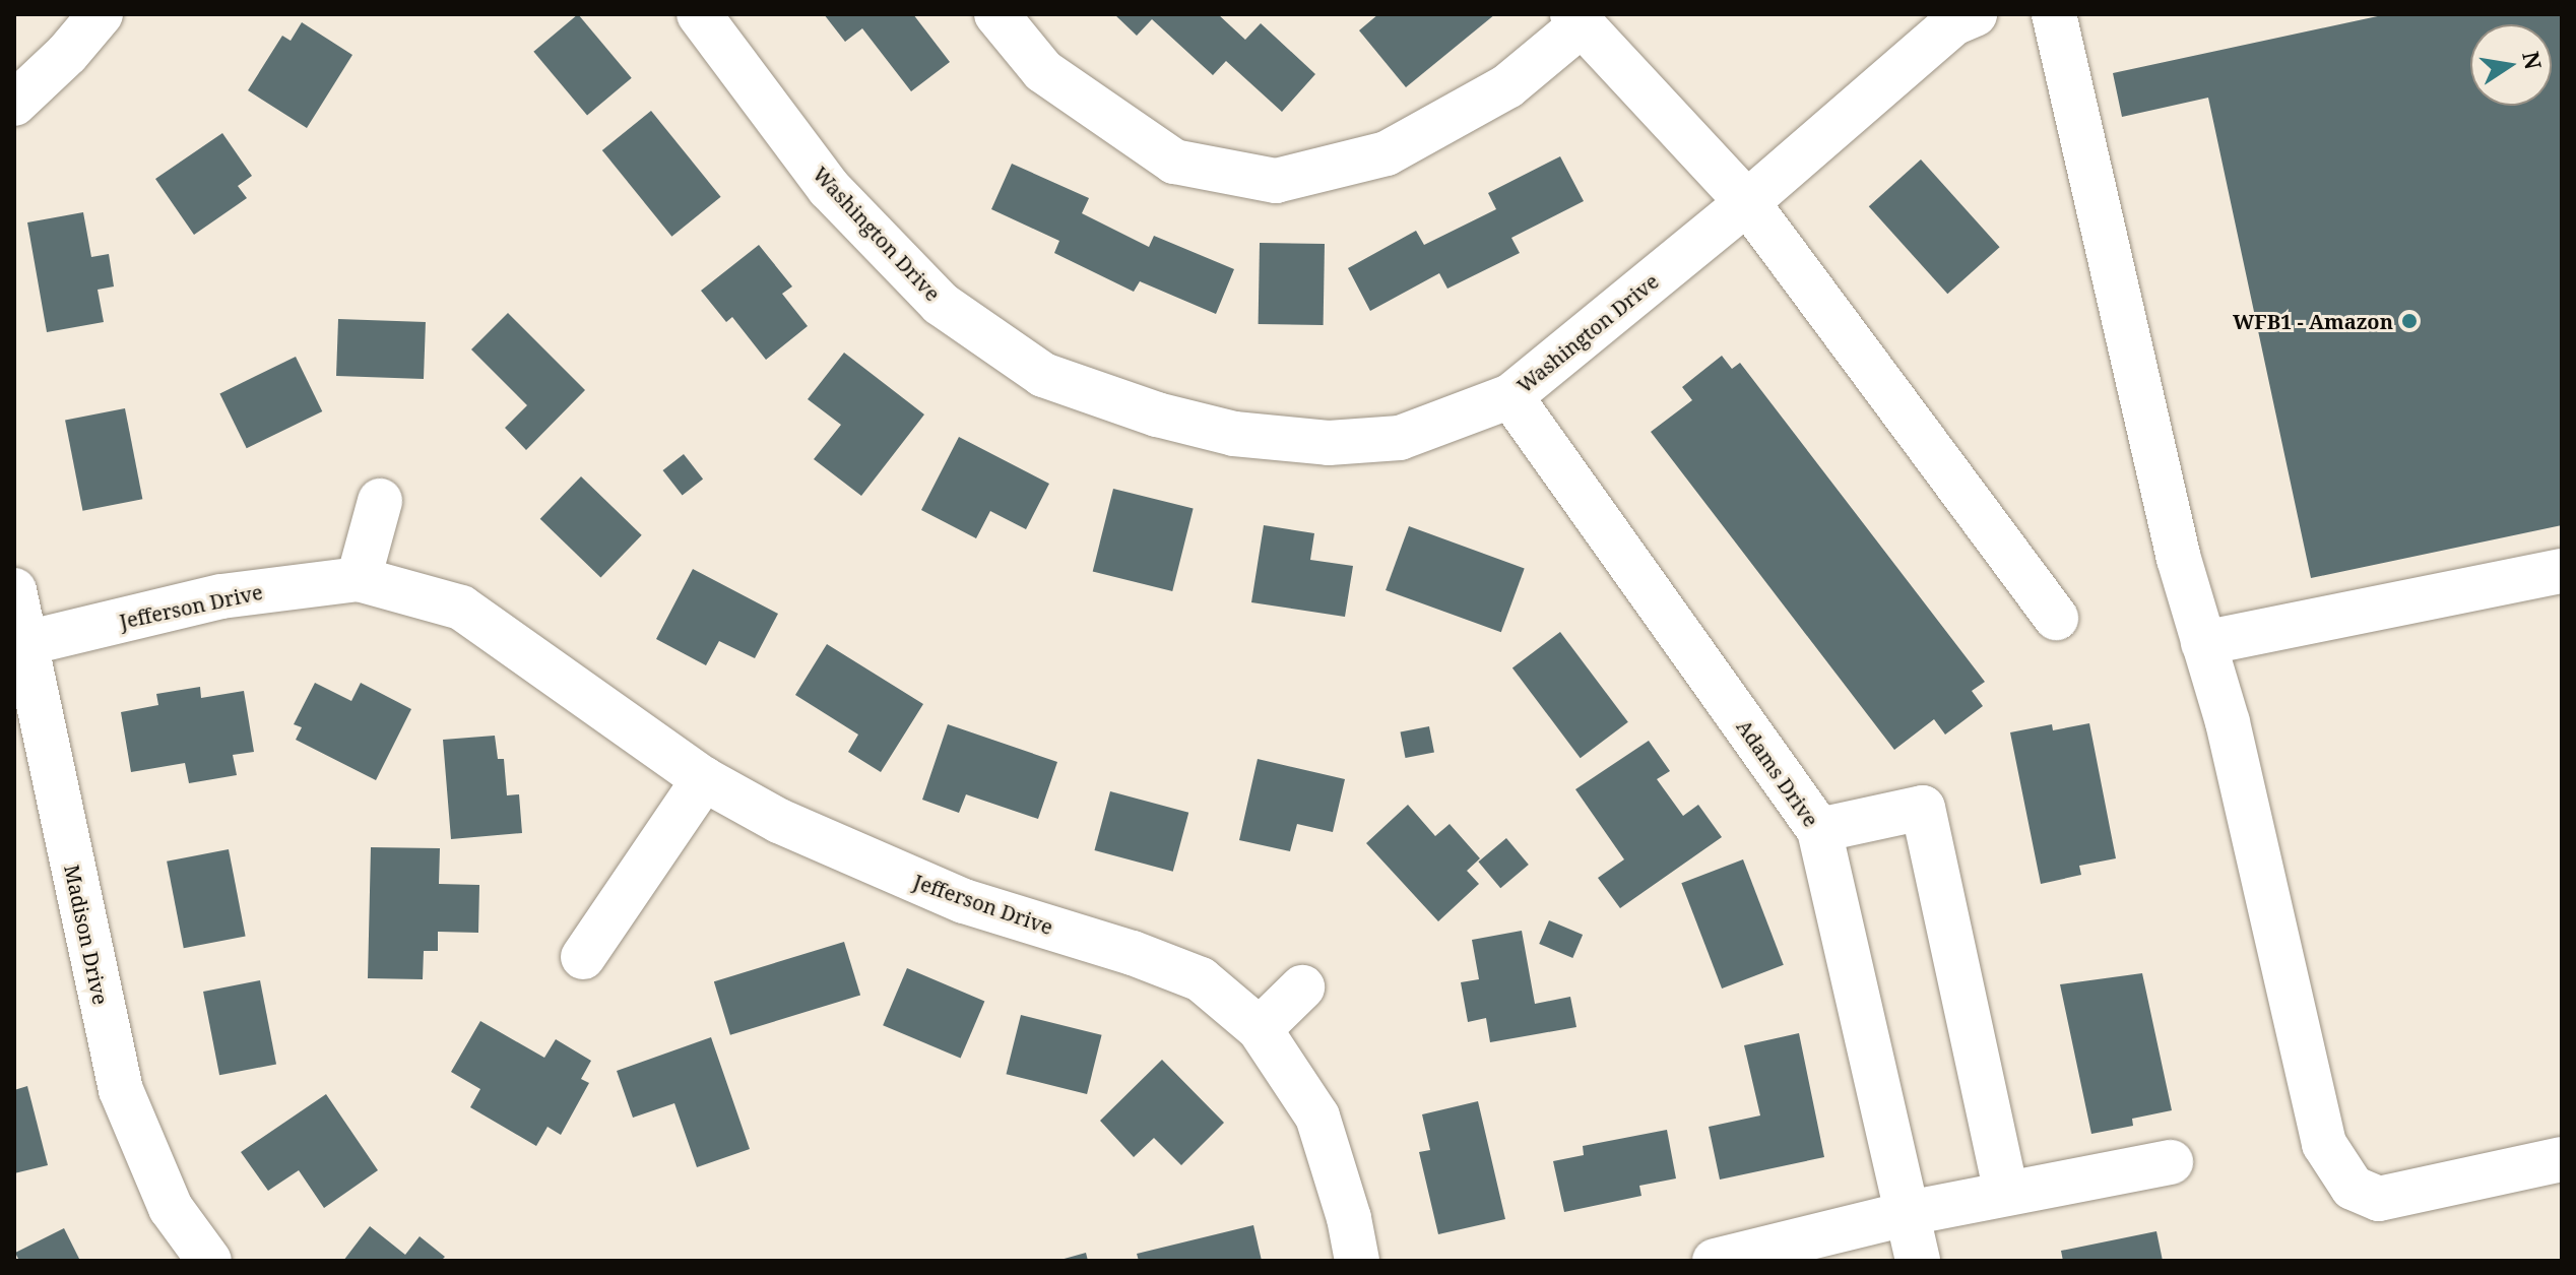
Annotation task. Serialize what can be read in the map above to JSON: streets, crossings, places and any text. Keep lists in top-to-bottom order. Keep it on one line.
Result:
{"streets":{"street":["Washington Drive","Jefferson Drive","Adams Drive","Madison Drive"]},"crossings":[["Washington Drive","Adams Drive"],["Jefferson Drive","Madison Drive"]],"places":["WFB1 - Amazon"],"north":"right"}
